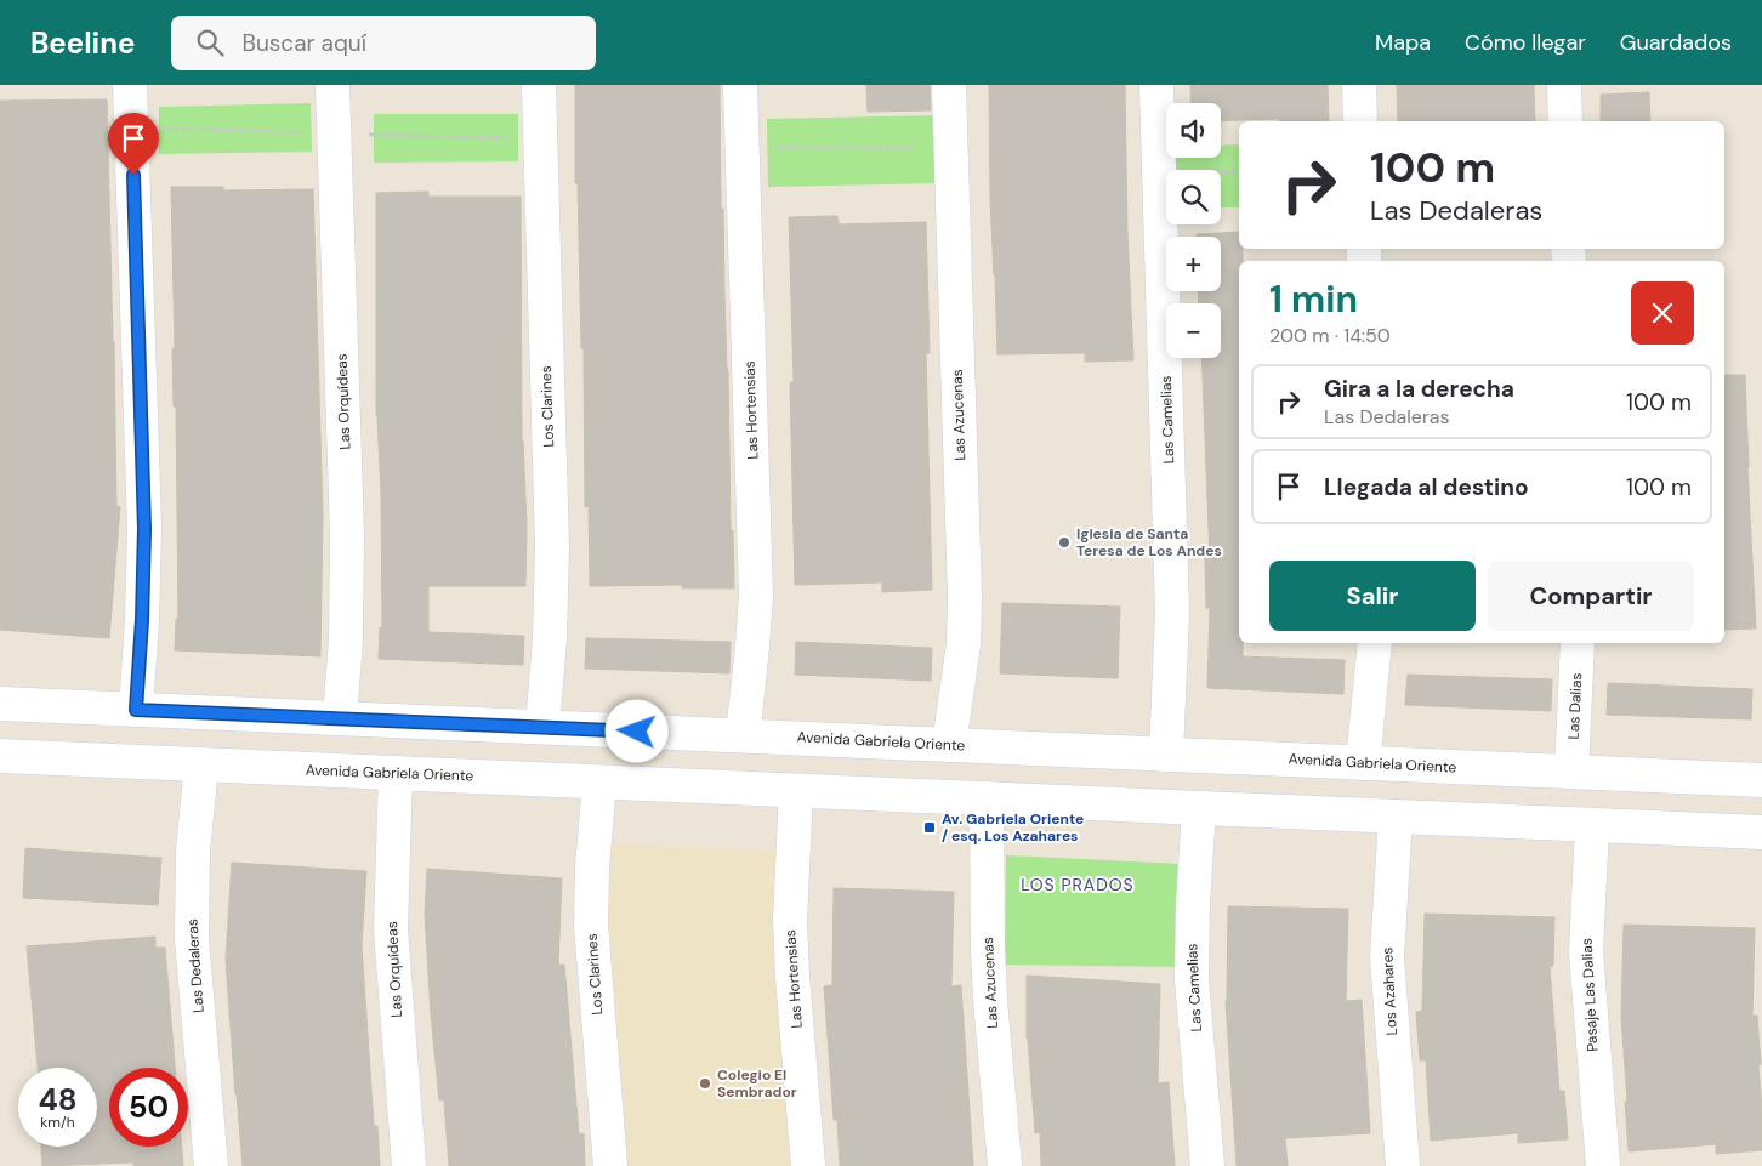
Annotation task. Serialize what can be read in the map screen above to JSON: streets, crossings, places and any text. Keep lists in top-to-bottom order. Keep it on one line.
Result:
{"streets":{"street":["Las Orquídeas","Los Clarines","Las Hortensias","Las Azucenas","Las Camelias","Las Dalias","Avenida Gabriela Oriente","Las Dedaleras","Los Azahares","Pasaje Las Dalias"]},"crossings":[["Las Orquídeas","Avenida Gabriela Oriente"],["Los Clarines","Avenida Gabriela Oriente"],["Las Hortensias","Avenida Gabriela Oriente"],["Las Azucenas","Avenida Gabriela Oriente"],["Las Camelias","Avenida Gabriela Oriente"],["Las Dalias","Avenida Gabriela Oriente"],["Avenida Gabriela Oriente","Las Dedaleras"],["Avenida Gabriela Oriente","Los Azahares"],["Avenida Gabriela Oriente","Pasaje Las Dalias"]],"districts":["LOS PRADOS"],"places":{"other":["Iglesia de Santa Teresa de Los Andes","Colegio El Sembrador"],"transit":["Av. Gabriela Oriente / esq. Los Azahares"]},"page":{"header":"Beeline","search":"Buscar aquí","nav":["Mapa","Cómo llegar","Guardados"],"map_buttons":["+","−"],"turn":["100 m","Las Dedaleras"],"heading":["1 min","200 m · 14:50"],"list":[{"name":"Gira a la derecha","note":"Las Dedaleras","value":"100 m"},{"name":"Llegada al destino","value":"100 m"}],"buttons":["Salir","Compartir"],"speed":"48 km/h","limit":"50"}}
